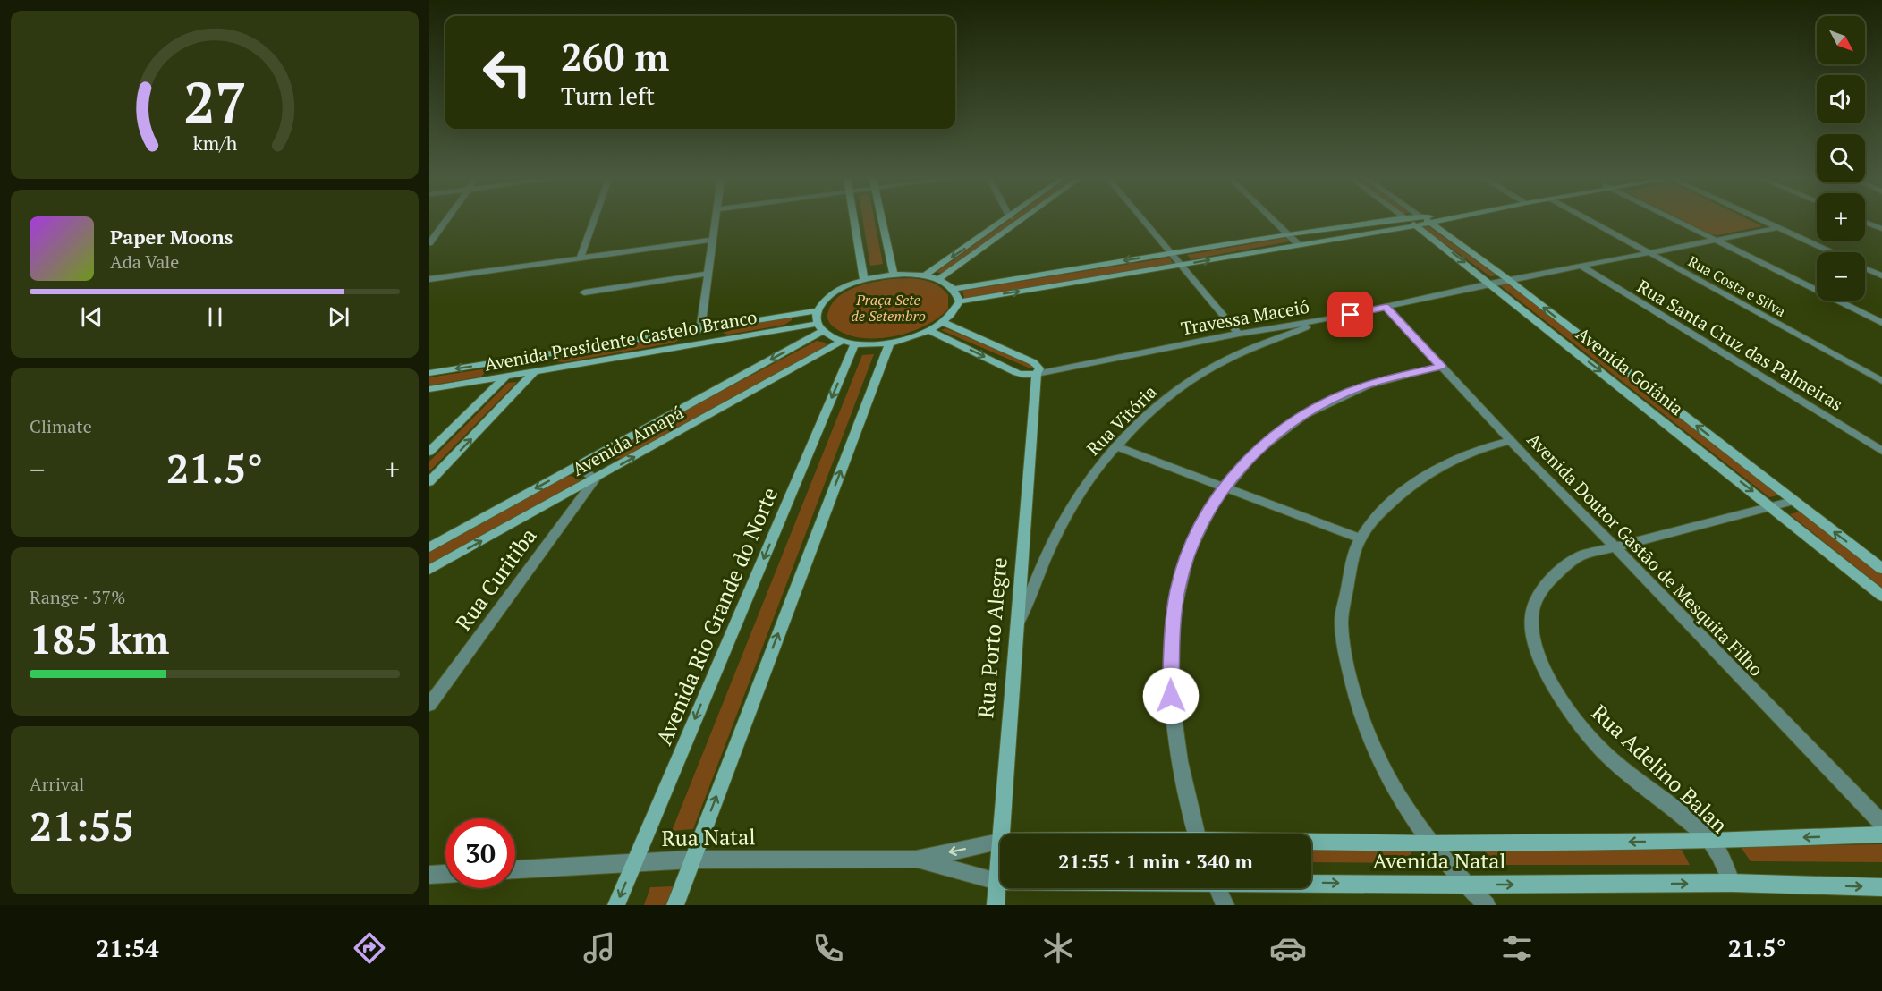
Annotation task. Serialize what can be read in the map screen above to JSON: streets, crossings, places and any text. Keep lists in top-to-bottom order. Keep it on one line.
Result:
{"streets":{"street":["Rua Costa e Silva","Travessa Maceió","Avenida Presidente Castelo Branco","Rua Santa Cruz das Palmeiras","Avenida Goiânia","Rua Vitória","Avenida Amapá","Avenida Doutor Gastão de Mesquita Filho","Rua Curitiba","Avenida Rio Grande do Norte","Rua Porto Alegre","Rua Adelino Balan","Rua Natal","Avenida Natal"]},"crossings":[["Rua Costa e Silva","Travessa Maceió"],["Travessa Maceió","Rua Santa Cruz das Palmeiras"],["Travessa Maceió","Avenida Goiânia"],["Travessa Maceió","Rua Vitória"],["Travessa Maceió","Avenida Doutor Gastão de Mesquita Filho"],["Travessa Maceió","Rua Porto Alegre"],["Avenida Presidente Castelo Branco","Avenida Amapá"],["Avenida Goiânia","Rua Adelino Balan"],["Rua Vitória","Rua Porto Alegre"],["Avenida Amapá","Rua Curitiba"],["Avenida Amapá","Avenida Rio Grande do Norte"],["Avenida Doutor Gastão de Mesquita Filho","Rua Adelino Balan"],["Avenida Rio Grande do Norte","Rua Natal"],["Rua Porto Alegre","Rua Natal"],["Rua Porto Alegre","Avenida Natal"],["Rua Adelino Balan","Avenida Natal"],["Rua Natal","Avenida Natal"]],"parks":["Praça Sete de Setembro"],"north":"bottom right","page":{"map_buttons":["+","−"],"turn":["260 m","Turn left"],"song":["Paper Moons","Ada Vale"],"tile":["Climate",["Range · 37%","185 km"],["Arrival","21:55"]],"heat":["−","21.5°","+"],"limit":"30","trip":"21:55 · 1 min · 340 m","tabs":["21:54","21.5°"],"gauge":["27","km/h"]}}
